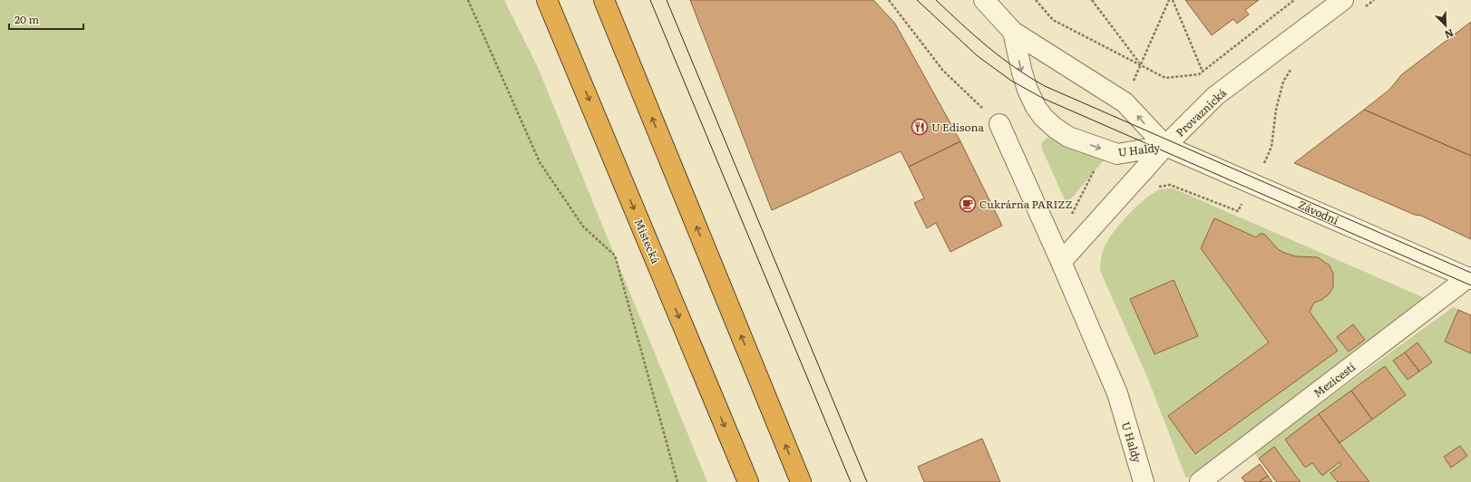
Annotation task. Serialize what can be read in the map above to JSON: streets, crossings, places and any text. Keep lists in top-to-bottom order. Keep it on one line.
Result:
{"streets":{"highway":["Místecká"],"street":["Provaznická","U Haldy","Závodní","Mezicestí"]},"crossings":[["Provaznická","U Haldy"],["Provaznická","Závodní"],["U Haldy","Závodní"],["Závodní","Mezicestí"]],"places":{"restaurant":["U Edisona"],"cafe":["Cukrárna PARIZZ"]},"scale_bar":"20 m","north":"bottom right"}
